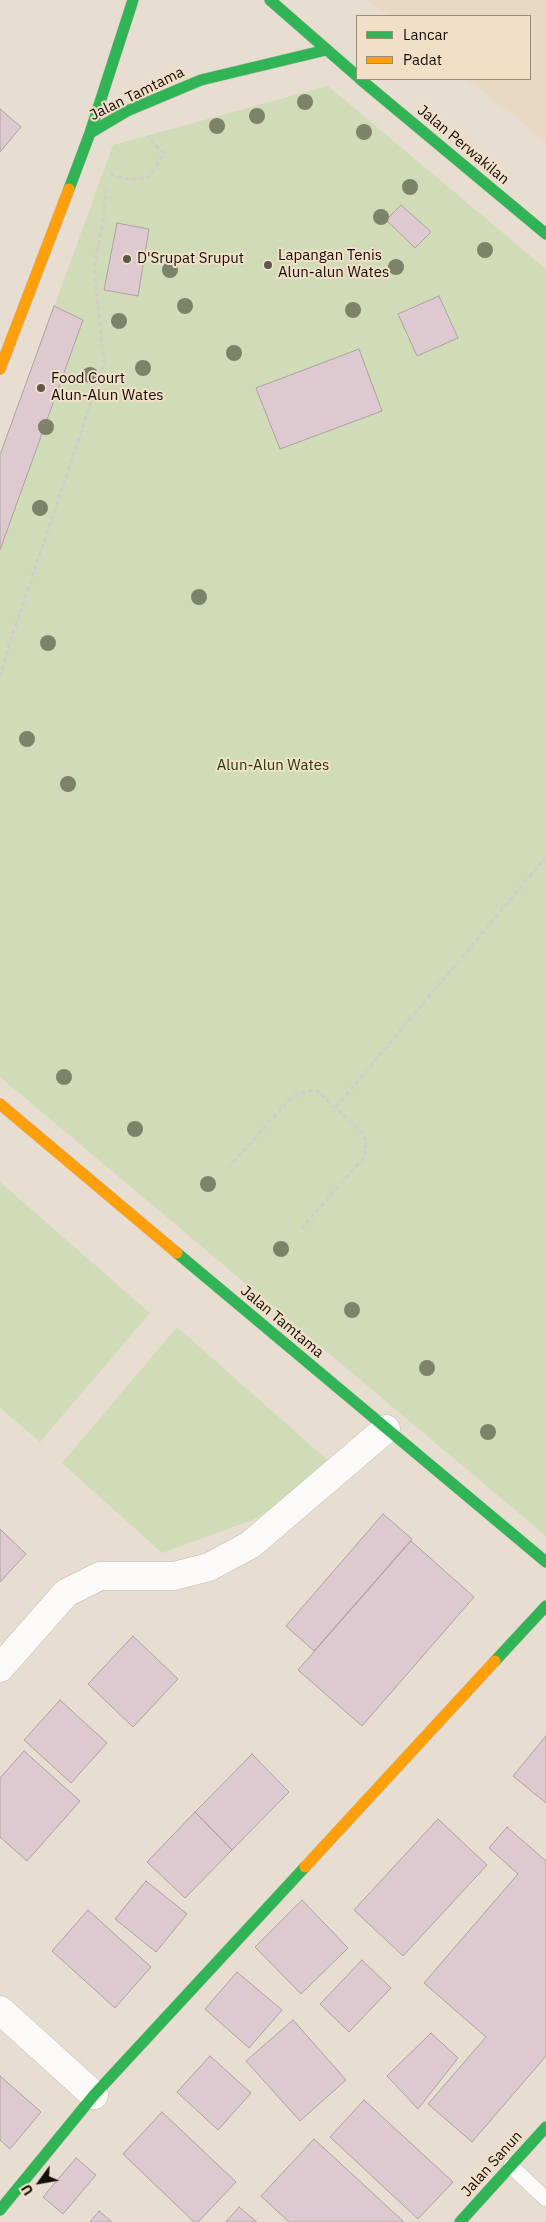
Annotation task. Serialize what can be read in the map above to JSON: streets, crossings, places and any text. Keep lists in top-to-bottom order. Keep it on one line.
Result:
{"streets":{"street":["Jalan Tamtama","Jalan Perwakilan","Jalan Sanun"]},"crossings":[["Jalan Tamtama","Jalan Perwakilan"]],"parks":["Alun-Alun Wates"],"places":["D'Srupat Sruput","Lapangan Tenis Alun-alun Wates","Food Court Alun-Alun Wates"],"legend":["Lancar","Padat"],"north":"bottom left"}
